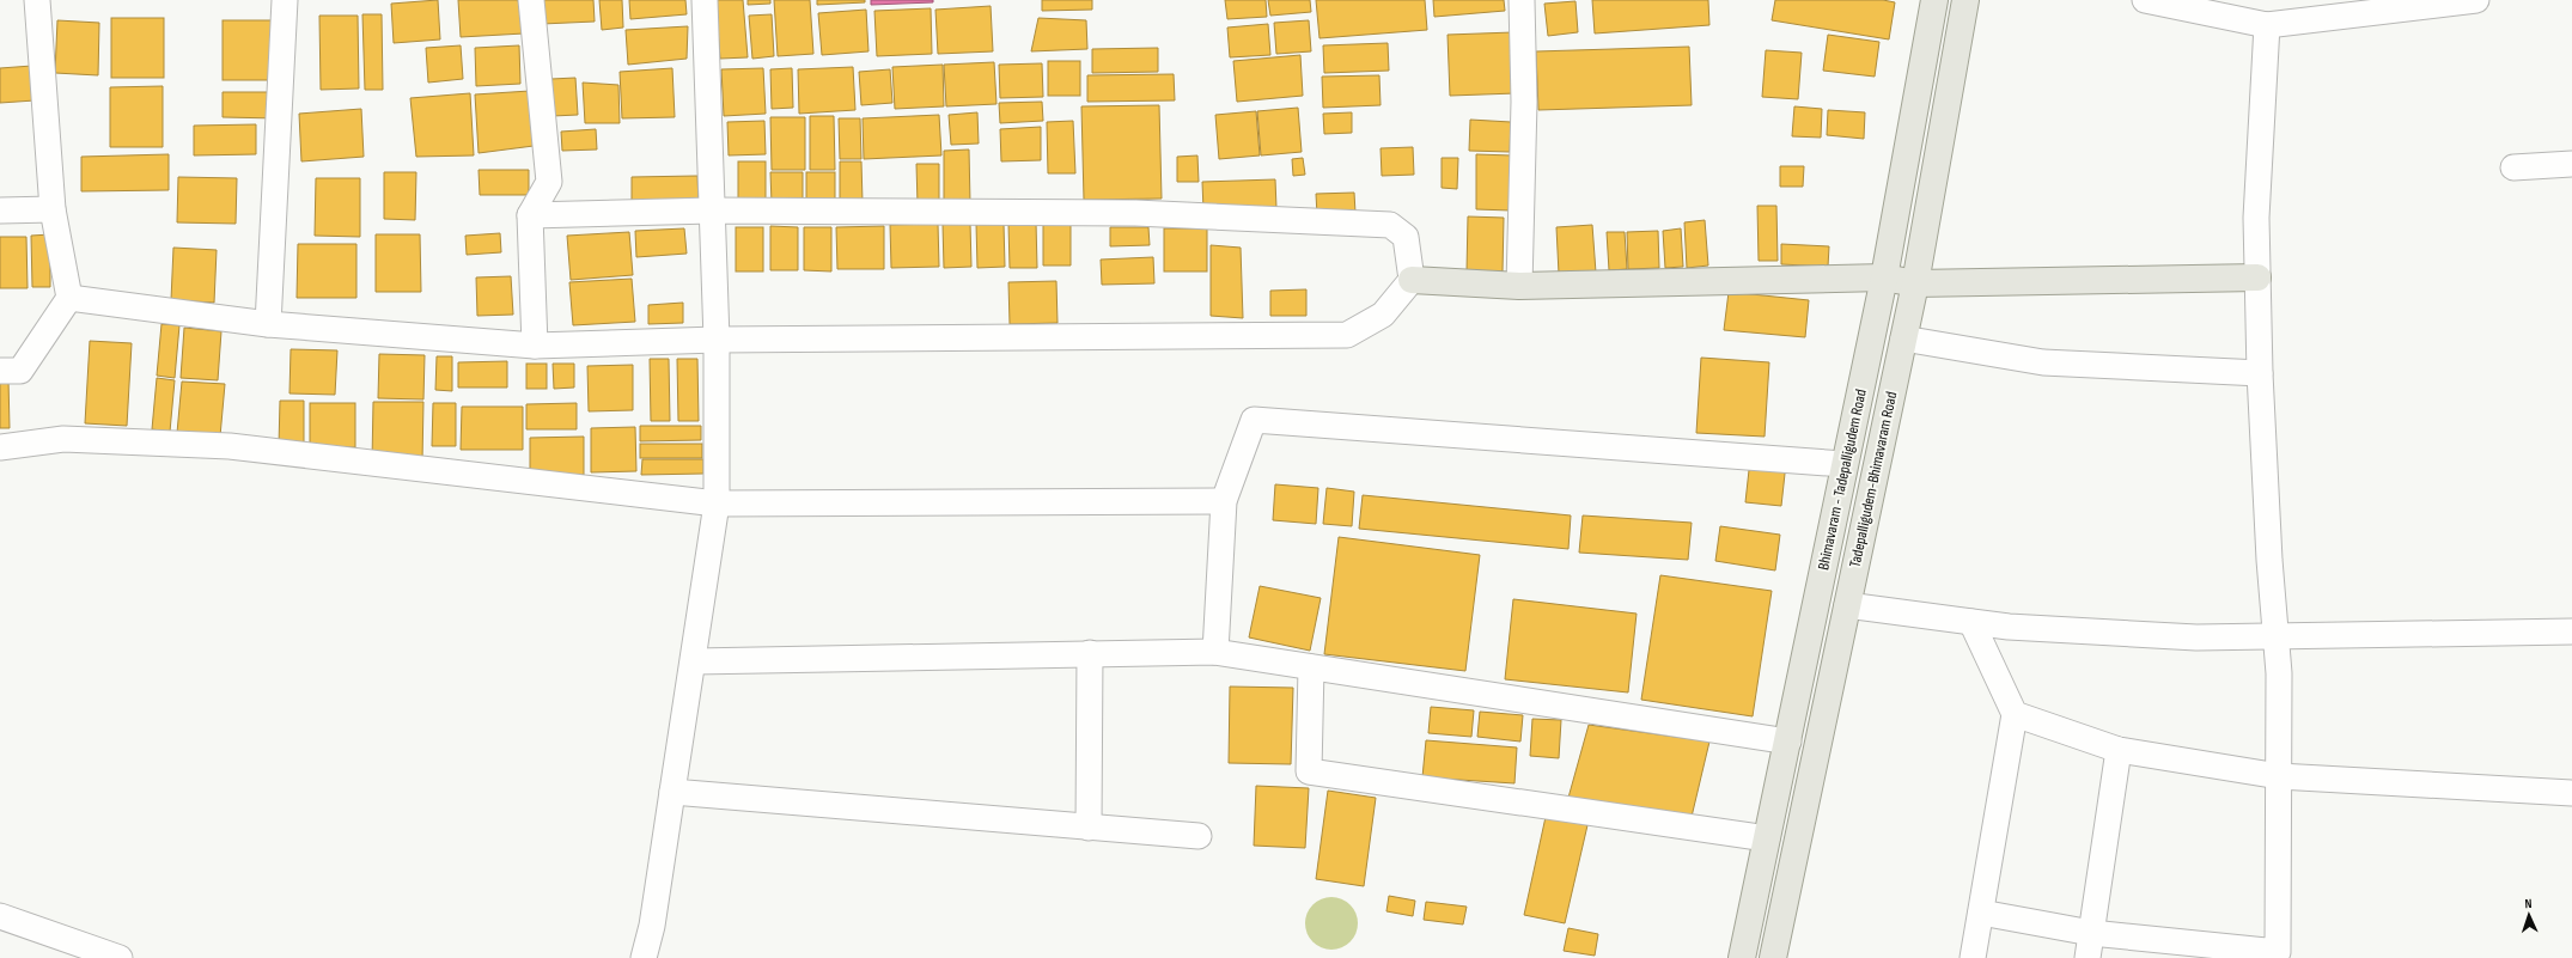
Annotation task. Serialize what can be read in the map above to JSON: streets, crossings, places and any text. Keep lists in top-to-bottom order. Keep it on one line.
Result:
{"streets":{"main road":["Bhimavaram - Tadepalligudem Road","Tadepalligudem-Bhimavaram Road"]},"north":"top"}
